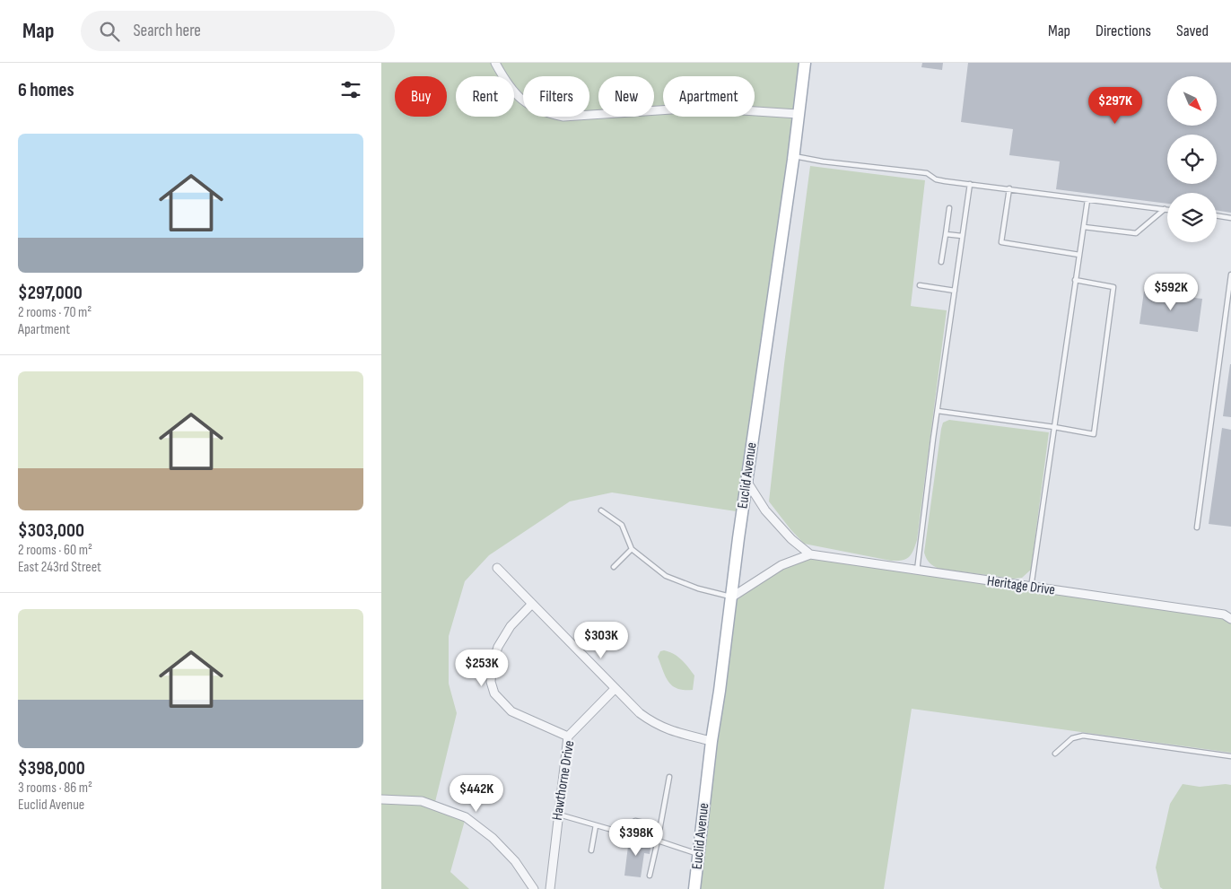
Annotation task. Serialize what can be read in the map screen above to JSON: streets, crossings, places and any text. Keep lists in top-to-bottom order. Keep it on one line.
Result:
{"streets":{"main road":["Euclid Avenue"],"street":["Heritage Drive","Hawthorne Drive"]},"crossings":[["Euclid Avenue","Heritage Drive"]],"north":"bottom right","page":{"header":"Map","search":"Search here","nav":["Map","Directions","Saved"],"heading":"6 homes","chip":["Buy","Rent","Filters","New","Apartment"],"price":["$297K","$592K","$303K","$253K","$442K","$398K"],"list":[{"name":"$297,000","note":"2 rooms · 70 m² · Apartment"},{"name":"$303,000","note":"2 rooms · 60 m² · East 243rd Street"},{"name":"$398,000","note":"3 rooms · 86 m² · Euclid Avenue"}]}}
